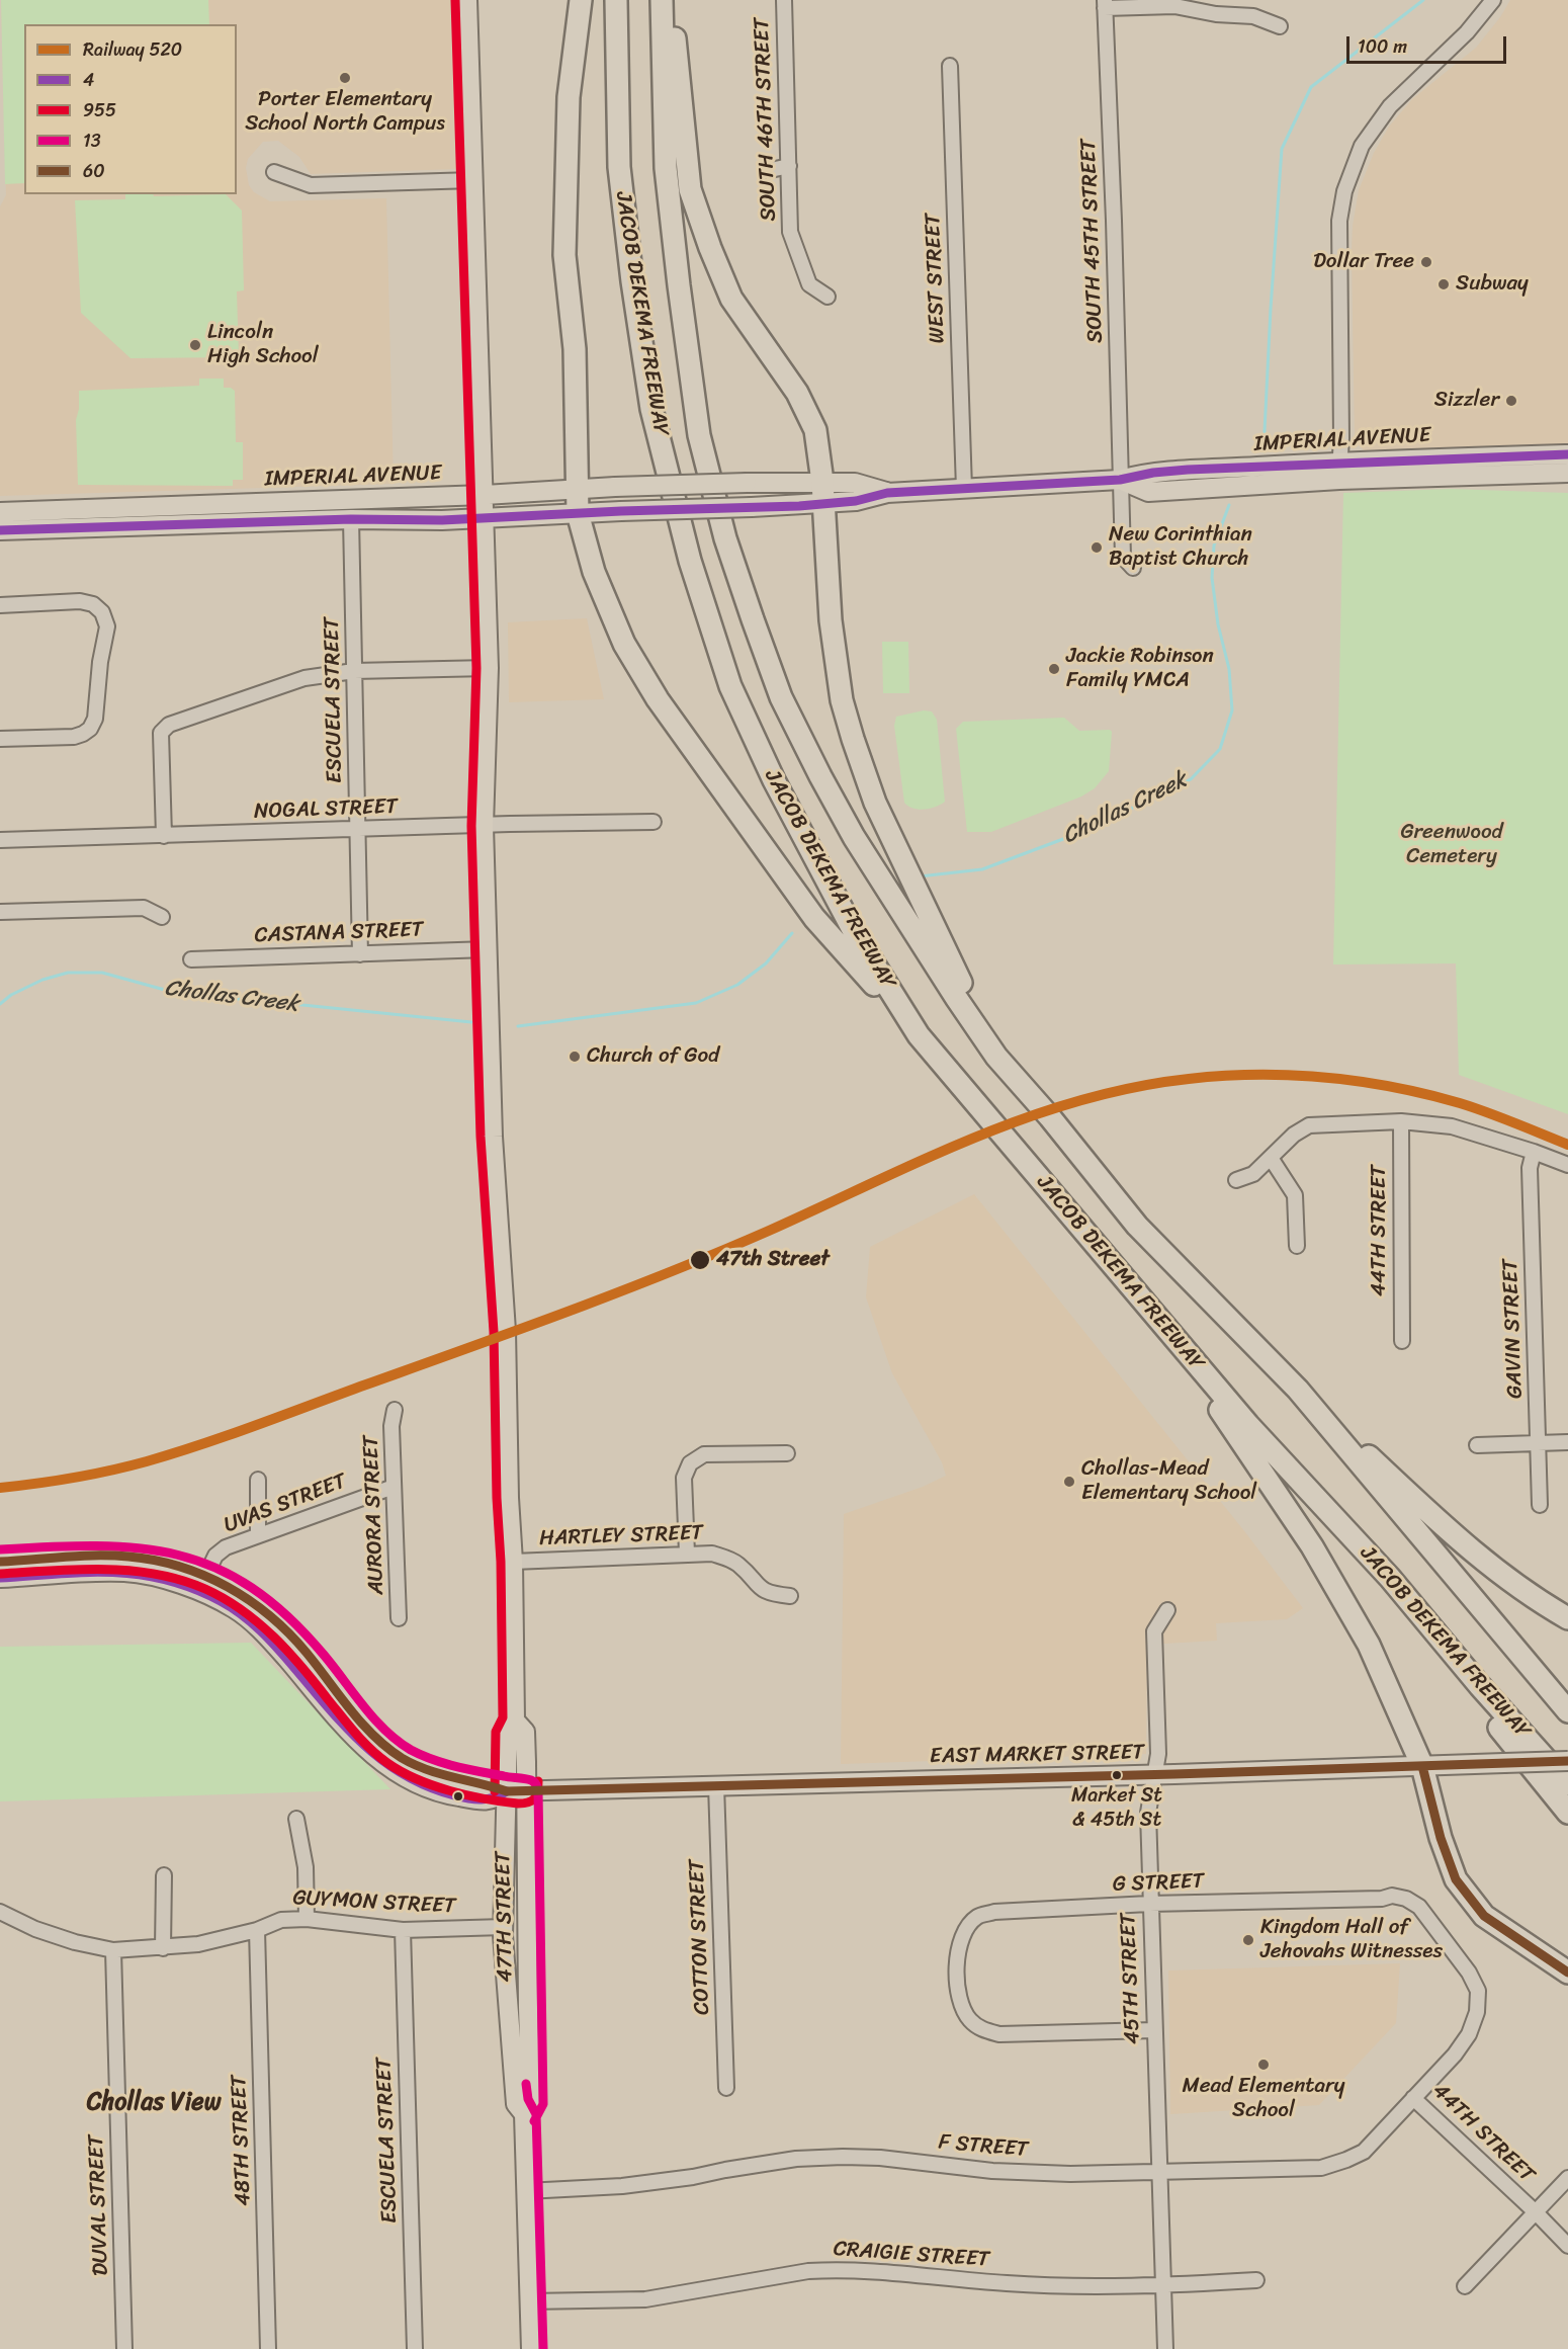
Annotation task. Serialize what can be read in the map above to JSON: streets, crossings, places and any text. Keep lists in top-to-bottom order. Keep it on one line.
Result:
{"streets":{"highway":["JACOB DEKEMA FREEWAY"],"main road":["IMPERIAL AVENUE","EAST MARKET STREET","47TH STREET"],"street":["SOUTH 46TH STREET","SOUTH 45TH STREET","WEST STREET","ESCUELA STREET","NOGAL STREET","CASTANA STREET","44TH STREET","GAVIN STREET","UVAS STREET","AURORA STREET","HARTLEY STREET","G STREET","GUYMON STREET","COTTON STREET","45TH STREET","48TH STREET","F STREET","DUVAL STREET","CRAIGIE STREET"]},"crossings":[["SOUTH 45TH STREET","IMPERIAL AVENUE"],["WEST STREET","IMPERIAL AVENUE"],["IMPERIAL AVENUE","ESCUELA STREET"],["IMPERIAL AVENUE","47TH STREET"],["ESCUELA STREET","NOGAL STREET"],["ESCUELA STREET","CASTANA STREET"],["ESCUELA STREET","GUYMON STREET"],["NOGAL STREET","47TH STREET"],["CASTANA STREET","47TH STREET"],["44TH STREET","G STREET"],["44TH STREET","F STREET"],["UVAS STREET","AURORA STREET"],["UVAS STREET","EAST MARKET STREET"],["HARTLEY STREET","47TH STREET"],["EAST MARKET STREET","47TH STREET"],["EAST MARKET STREET","COTTON STREET"],["EAST MARKET STREET","45TH STREET"],["G STREET","45TH STREET"],["GUYMON STREET","47TH STREET"],["GUYMON STREET","48TH STREET"],["GUYMON STREET","DUVAL STREET"],["47TH STREET","F STREET"],["47TH STREET","CRAIGIE STREET"],["45TH STREET","F STREET"],["45TH STREET","CRAIGIE STREET"]],"districts":["Chollas View"],"water":["Chollas Creek"],"parks":["Greenwood Cemetery"],"places":["Porter Elementary School North Campus","Dollar Tree","Subway","Lincoln High School","Sizzler","New Corinthian Baptist Church","Jackie Robinson Family YMCA","Church of God","47th Street","Chollas-Mead Elementary School","Market St & 45th St","Kingdom Hall of Jehovahs Witnesses","Mead Elementary School"],"lines":["transit line 955","transit line 4","rail line 520","transit line 13","transit line 60"],"legend":["Railway 520","4","955","13","60"],"scale_bar":"100 m"}
